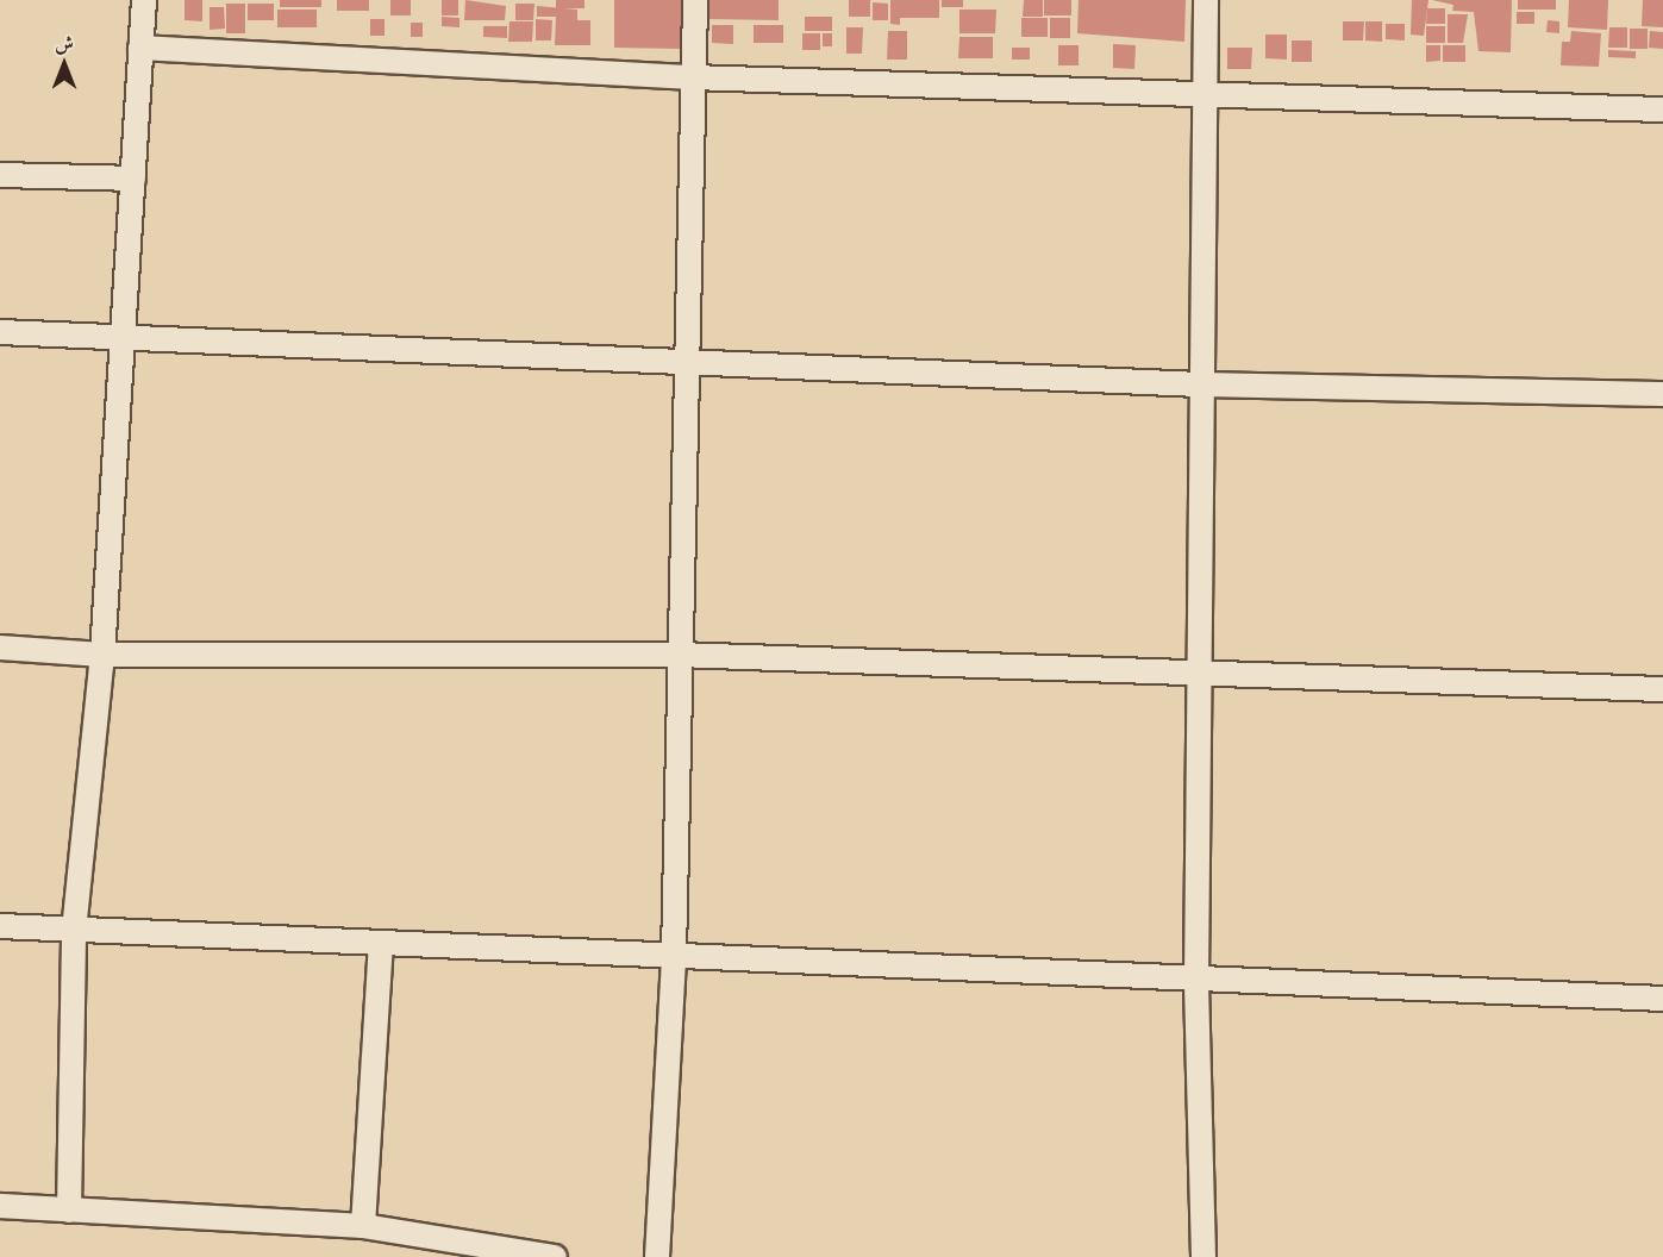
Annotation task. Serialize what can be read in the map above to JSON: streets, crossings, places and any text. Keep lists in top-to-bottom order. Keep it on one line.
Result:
{"north":"top"}
